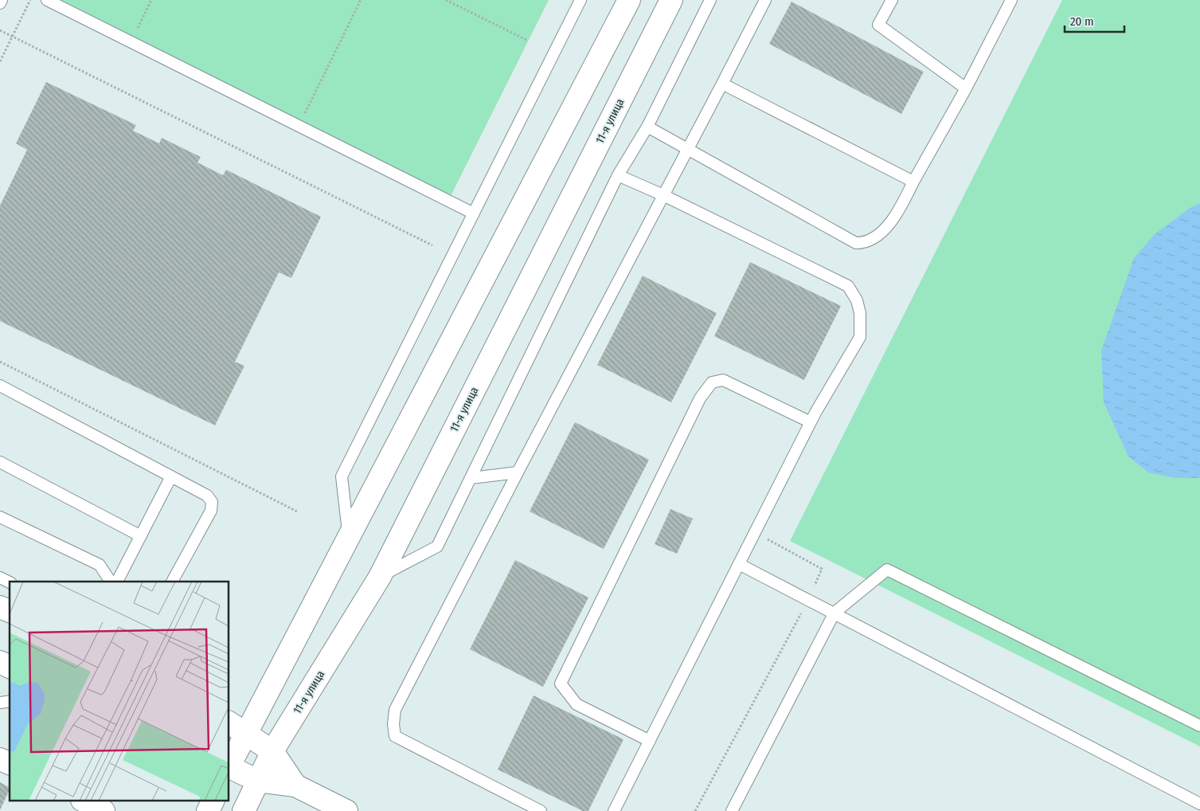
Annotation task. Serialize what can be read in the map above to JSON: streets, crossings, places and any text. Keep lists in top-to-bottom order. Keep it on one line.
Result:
{"streets":{"street":["11-я улица"]},"scale_bar":"20 m"}
